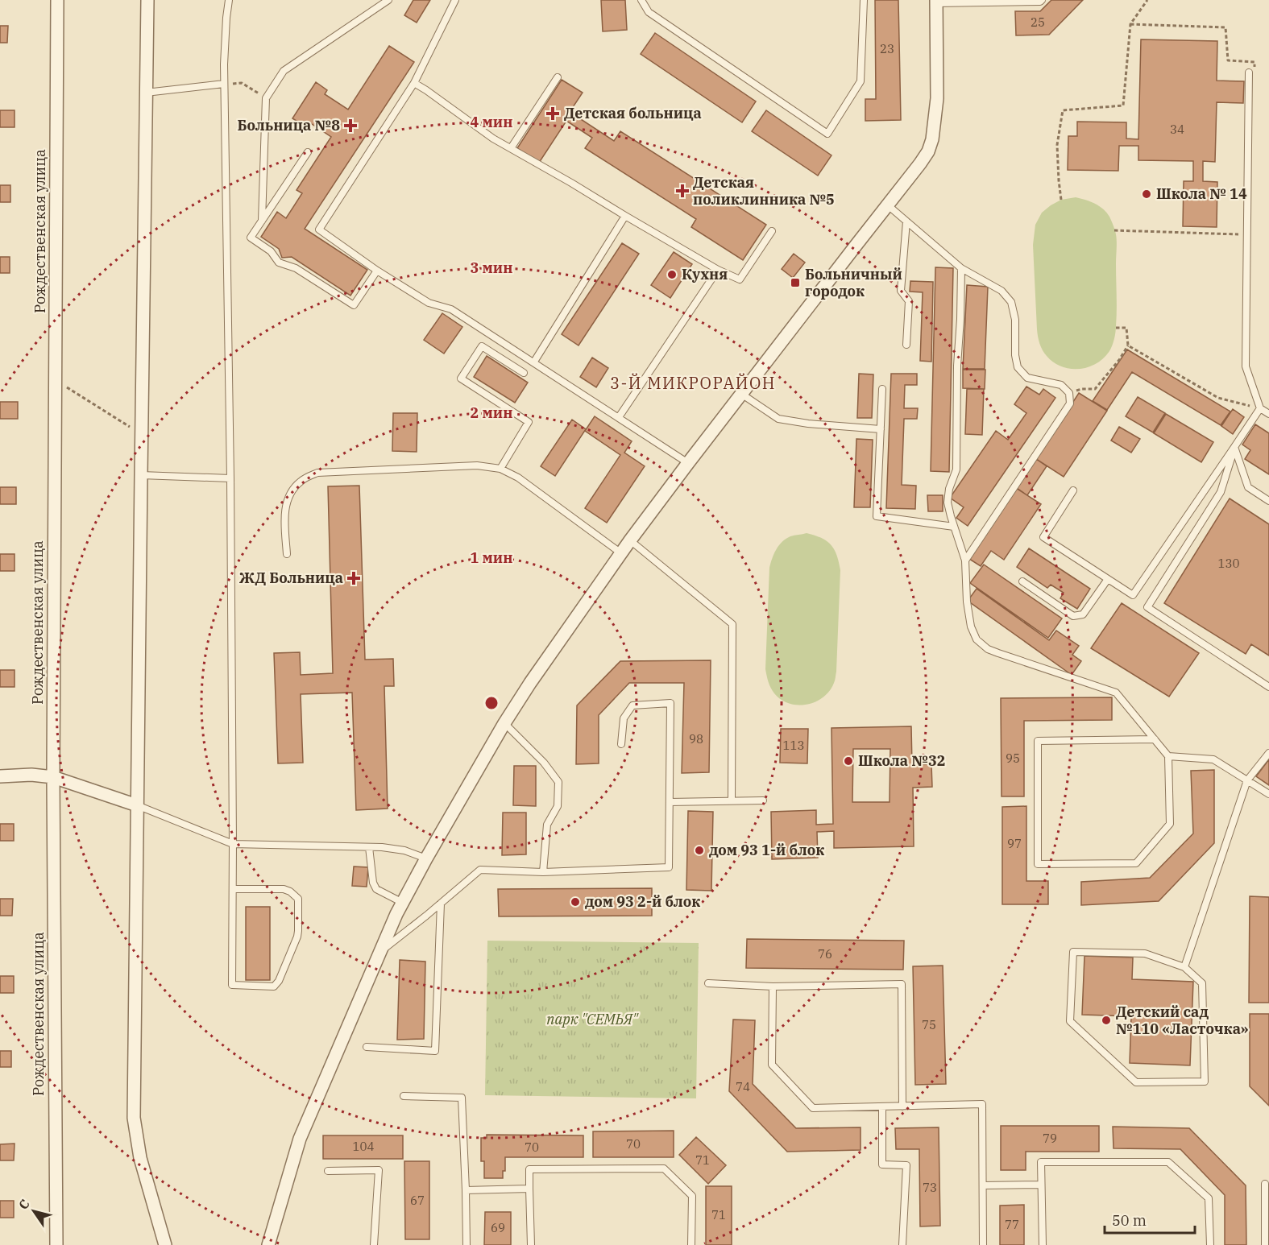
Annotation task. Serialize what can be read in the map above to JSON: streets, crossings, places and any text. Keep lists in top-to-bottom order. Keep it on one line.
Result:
{"streets":{"street":["Рождественская улица"]},"districts":["3-Й МИКРОРАЙОН"],"parks":["парк \"СЕМЬЯ\""],"places":{"health":["Детская больница","Больница №8","Детская поликлинника №5","ЖД Больница"],"other":["Школа № 14","Кухня","Школа №32","дом 93 1-й блок","дом 93 2-й блок","Детский сад №110 «Ласточка»"],"transit":["Больничный городок"]},"house_numbers":["25","23","34","130","98","113","95","97","76","75","74","79","70","104","70","71","73","67","71","77","69"],"scale_bar":"50 m","north":"top left","rings":["4 мин","3 мин","2 мин","1 мин"]}
